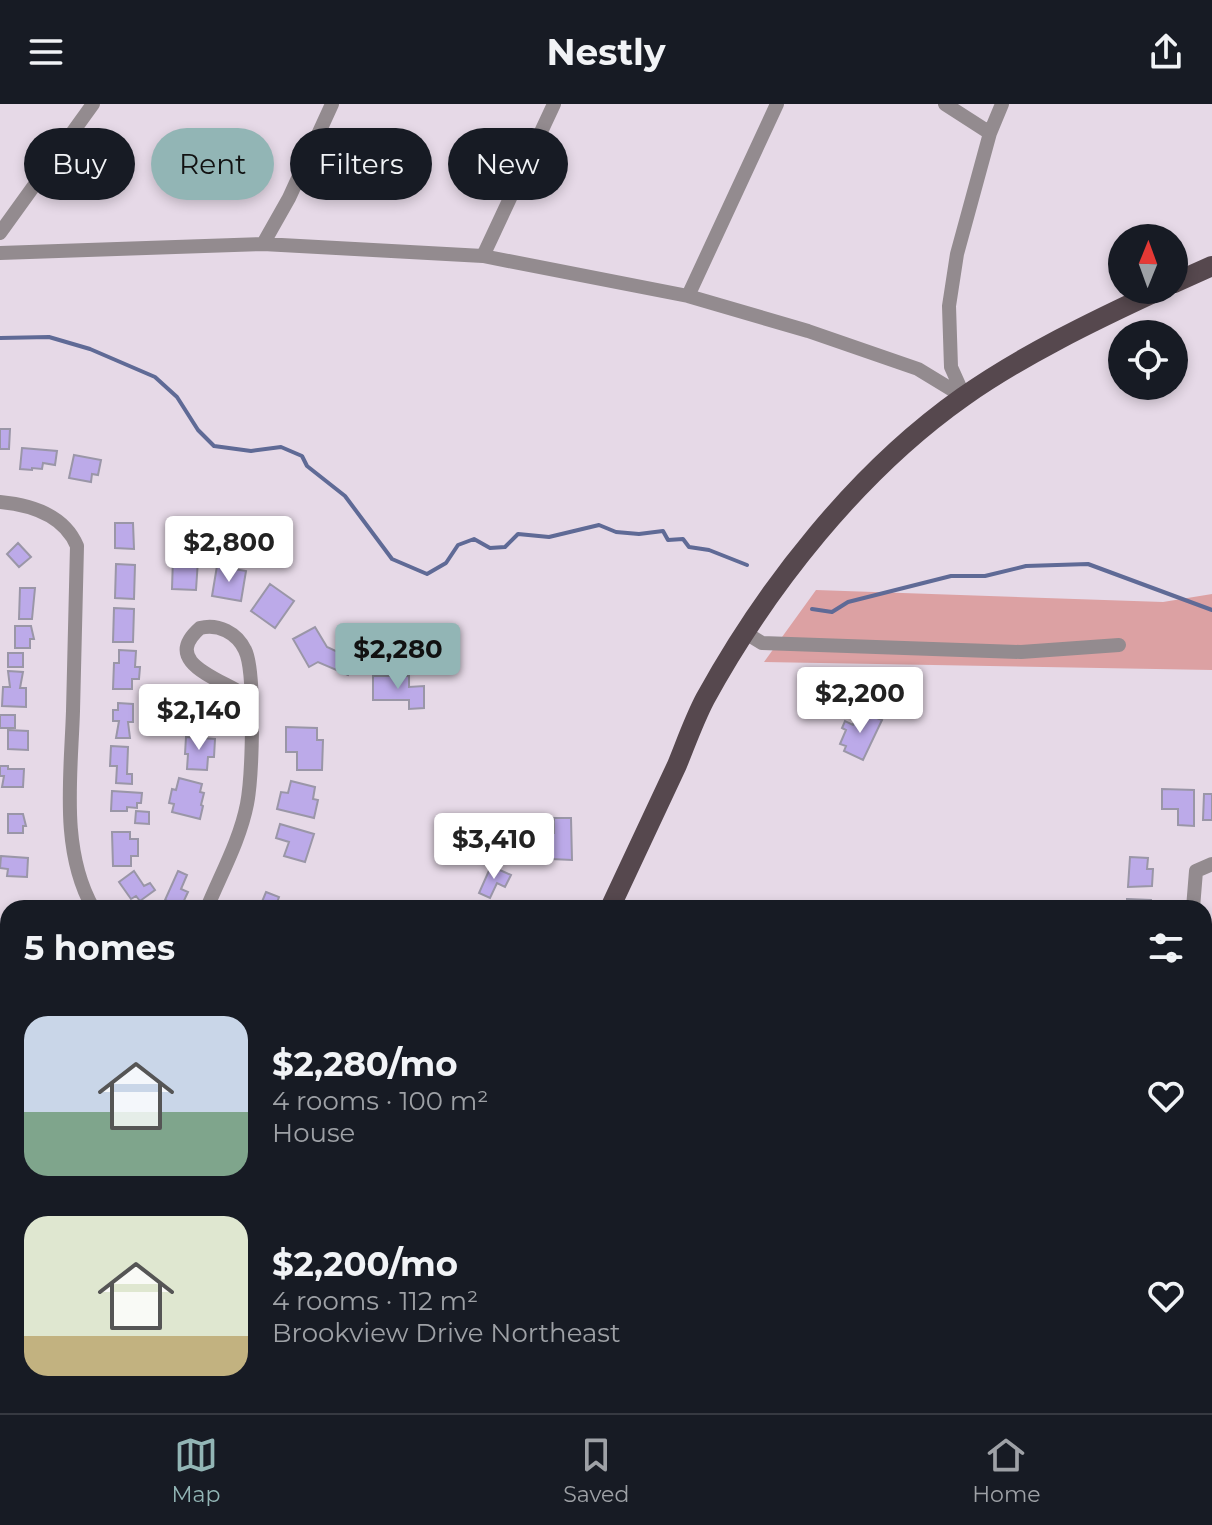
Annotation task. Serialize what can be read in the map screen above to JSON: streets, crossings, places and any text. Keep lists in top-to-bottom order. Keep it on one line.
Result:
{"north":"top","page":{"header":"Nestly","chip":["Buy","Rent","Filters","New"],"price":["$2,800","$2,280","$2,200","$2,140","$3,410"],"heading":"5 homes","list":[{"name":"$2,280/mo","note":"4 rooms · 100 m² · House"},{"name":"$2,200/mo","note":"4 rooms · 112 m² · Brookview Drive Northeast"}],"tabs":["Map","Saved","Home"]}}
